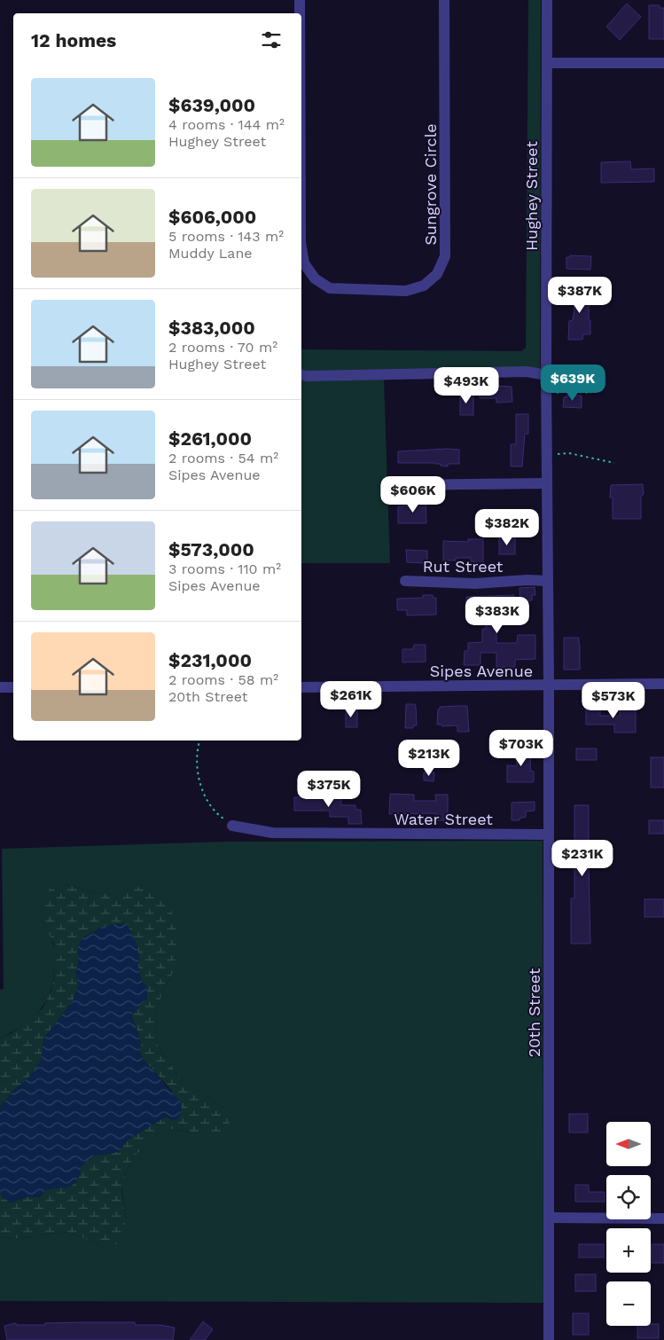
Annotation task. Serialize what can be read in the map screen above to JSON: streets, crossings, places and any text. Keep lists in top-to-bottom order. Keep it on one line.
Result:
{"streets":{"street":["Sungrove Circle","Hughey Street","Rut Street","Sipes Avenue","Water Street","20th Street"]},"crossings":[["Hughey Street","Rut Street"],["Hughey Street","Sipes Avenue"],["Hughey Street","20th Street"],["Sipes Avenue","20th Street"],["Water Street","20th Street"]],"north":"left","page":{"heading":"12 homes","list":[{"name":"$639,000","note":"4 rooms · 144 m² · Hughey Street"},{"name":"$606,000","note":"5 rooms · 143 m² · Muddy Lane"},{"name":"$383,000","note":"2 rooms · 70 m² · Hughey Street"},{"name":"$261,000","note":"2 rooms · 54 m² · Sipes Avenue"},{"name":"$573,000","note":"3 rooms · 110 m² · Sipes Avenue"},{"name":"$231,000","note":"2 rooms · 58 m² · 20th Street"}],"price":["$387K","$639K","$493K","$606K","$382K","$383K","$261K","$573K","$703K","$213K","$375K","$231K"],"map_buttons":["+","−"]}}
